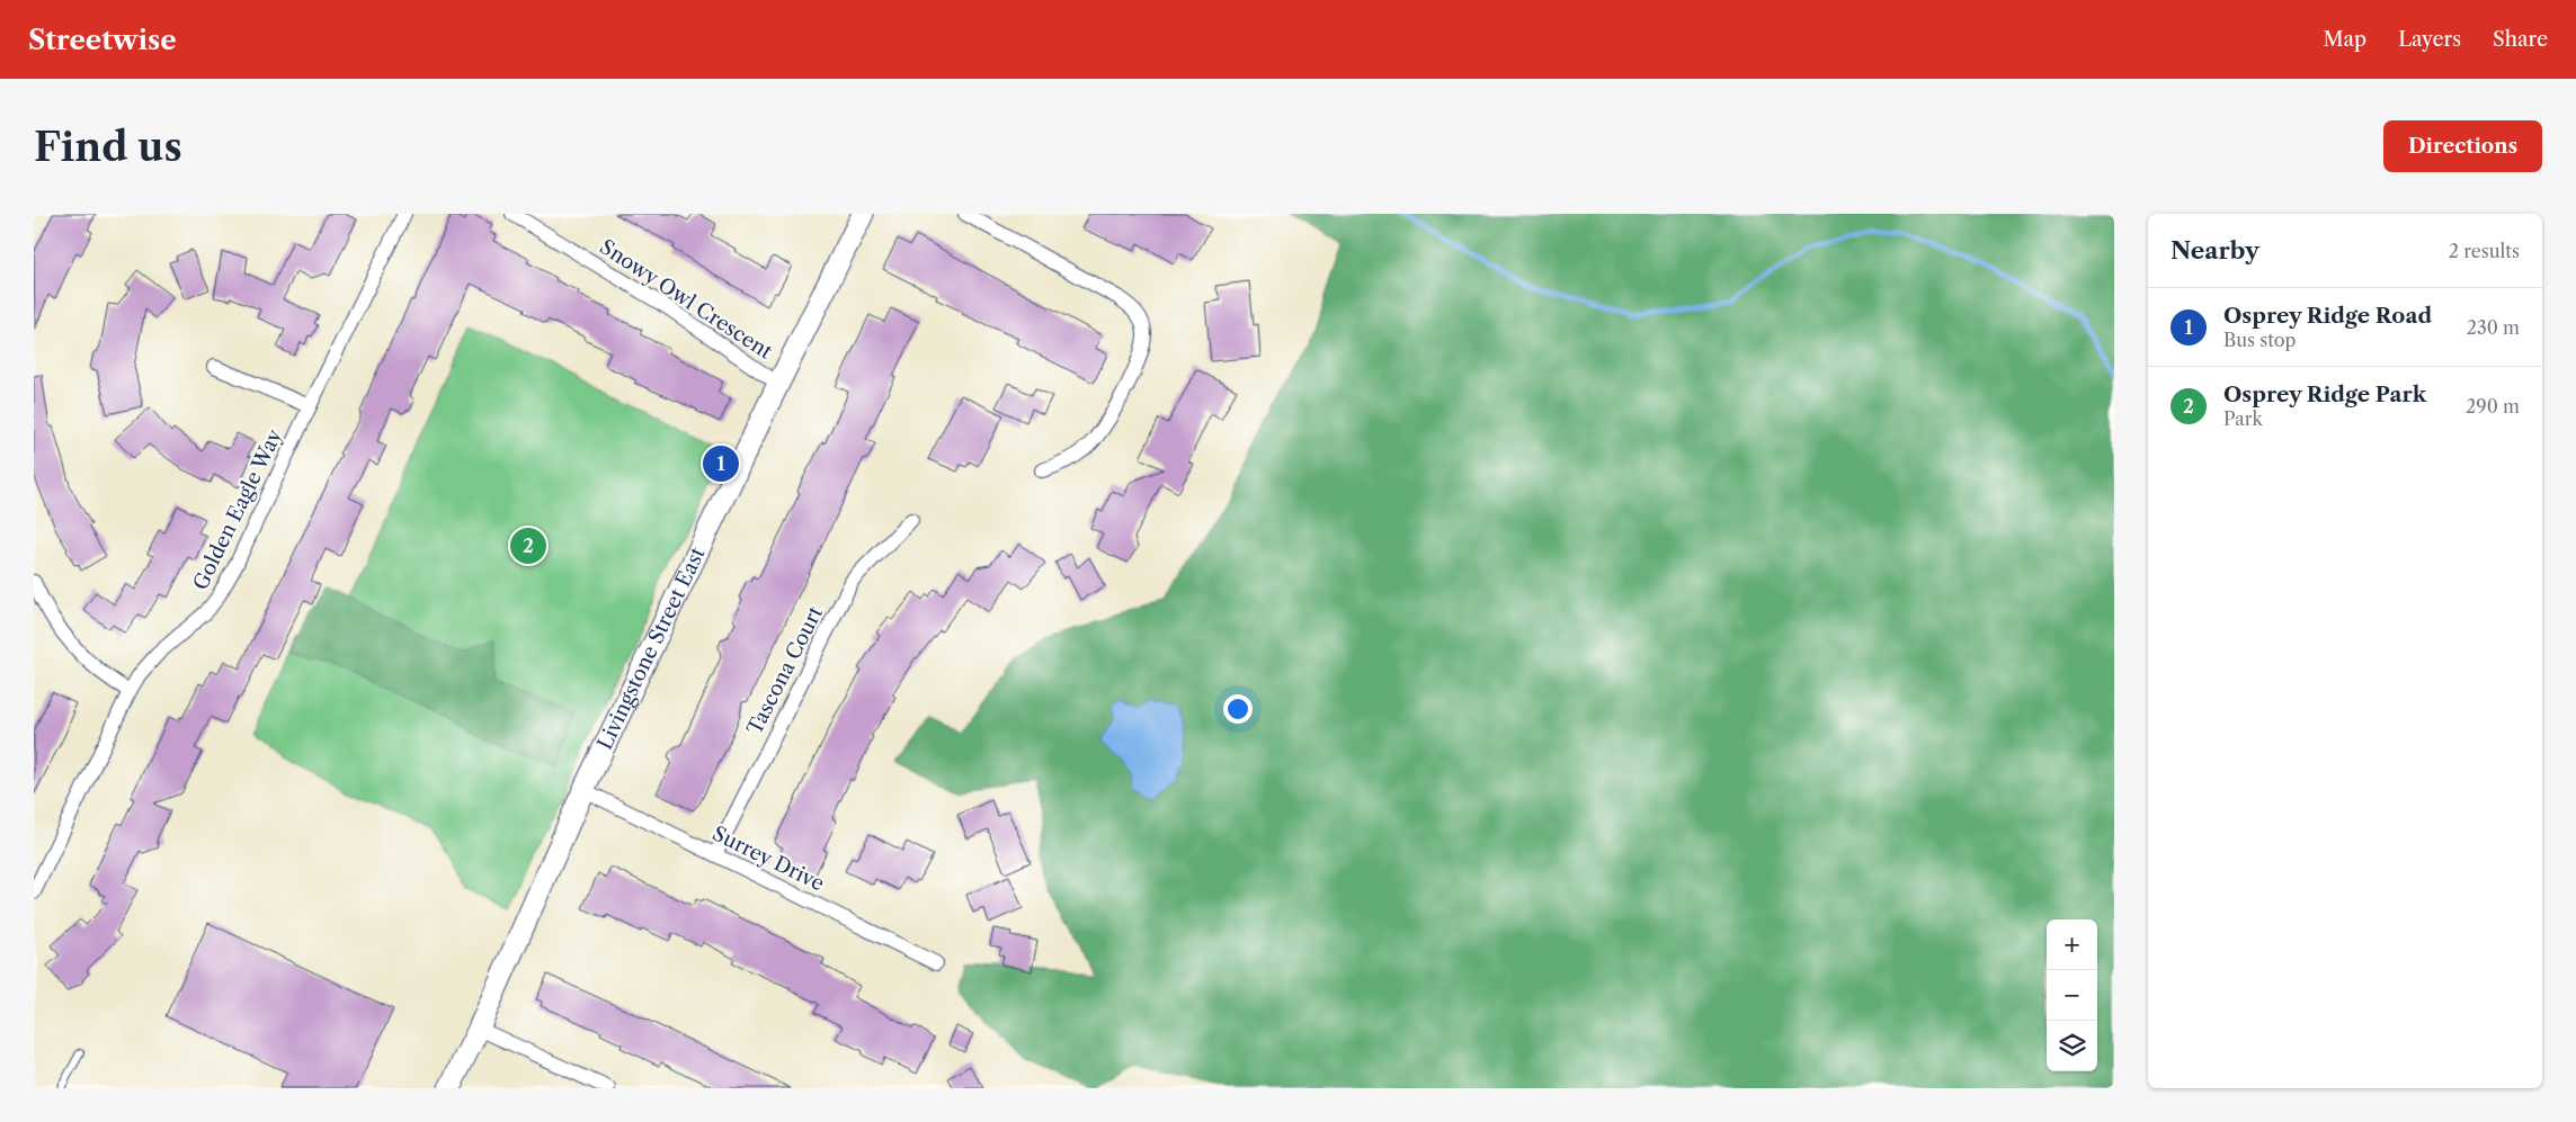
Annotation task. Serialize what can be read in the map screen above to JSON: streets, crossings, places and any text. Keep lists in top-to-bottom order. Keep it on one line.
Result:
{"streets":{"street":["Snowy Owl Crescent","Golden Eagle Way","Livingstone Street East","Tascona Court","Surrey Drive"]},"crossings":[["Snowy Owl Crescent","Livingstone Street East"],["Livingstone Street East","Surrey Drive"],["Tascona Court","Surrey Drive"]],"page":{"header":"Streetwise","nav":["Map","Layers","Share"],"buttons":"Directions","title":"Find us","heading":["Nearby","2 results"],"list":[{"mark":"1","name":"Osprey Ridge Road","note":"Bus stop","value":"230 m"},{"mark":"2","name":"Osprey Ridge Park","note":"Park","value":"290 m"}],"pins":["1","2"],"map_buttons":["+","−"]}}
